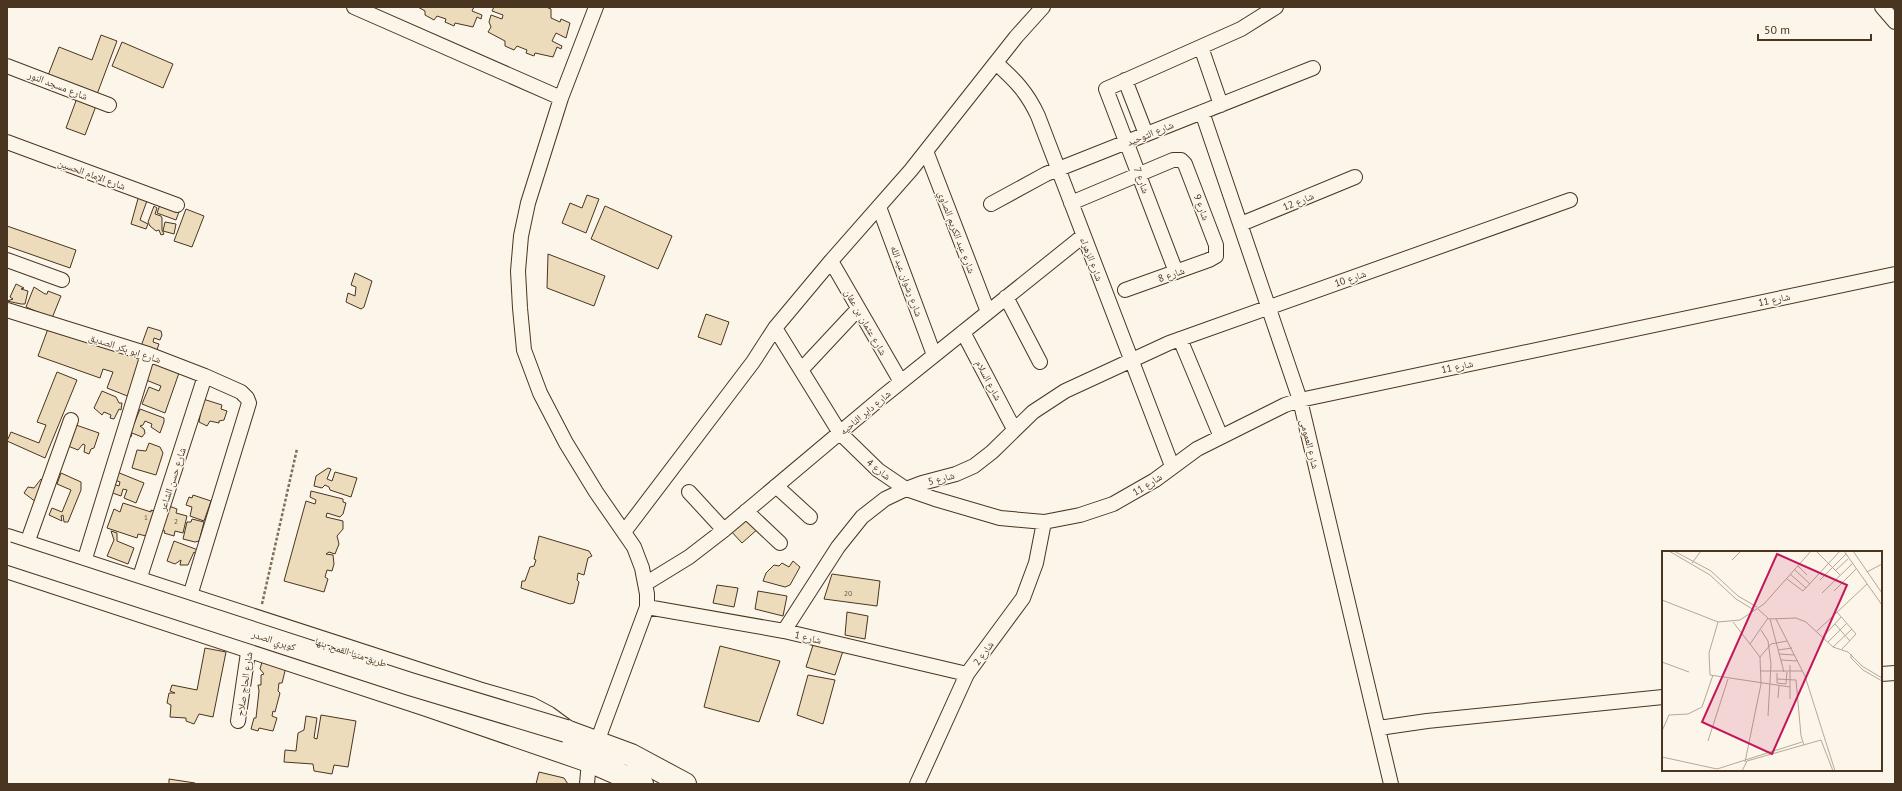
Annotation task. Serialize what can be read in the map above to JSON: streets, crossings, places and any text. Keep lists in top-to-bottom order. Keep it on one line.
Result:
{"streets":{"highway":["كوبري الصدر","طريق منيا القمح, بنها"],"street":["شارع مسجد النور","شارع التوحيد","شارع الإمام الحسين","شارع 7","شارع 12","شارع 9","شارع عبد الكريم الصاوي","شارع الزهراء","شارع 8","شارع 10","شارع رشوان عبد الله","شارع 11","شارع عثمان بن عفان","شارع ابو بكر الصديق","شارع السلام","شارع داير الناحيه","شارع العمومى","شارع 4","شارع 5","شارع حسن الشاعر","شارع 1","شارع 2","شارع الحاج صلاح"]},"crossings":[["شارع التوحيد","شارع 7"],["شارع التوحيد","شارع الزهراء"],["شارع التوحيد","شارع العمومى"],["شارع 7","شارع 9"],["شارع 7","شارع 8"],["شارع 12","شارع العمومى"],["شارع 9","شارع 8"],["شارع عبد الكريم الصاوي","شارع داير الناحيه"],["شارع الزهراء","شارع 10"],["شارع الزهراء","شارع 11"],["شارع الزهراء","شارع داير الناحيه"],["شارع الزهراء","شارع 5"],["شارع 10","شارع العمومى"],["شارع 10","شارع 5"],["شارع رشوان عبد الله","شارع داير الناحيه"],["شارع 11","شارع العمومى"],["شارع 11","شارع 4"],["شارع 11","شارع 2"],["شارع عثمان بن عفان","شارع داير الناحيه"],["شارع ابو بكر الصديق","شارع حسن الشاعر"],["شارع ابو بكر الصديق","طريق منيا القمح, بنها"],["شارع السلام","شارع داير الناحيه"],["شارع السلام","شارع 5"],["شارع داير الناحيه","شارع 4"],["شارع 4","شارع 5"],["شارع 4","شارع 2"],["شارع 5","شارع 1"],["شارع حسن الشاعر","طريق منيا القمح, بنها"],["شارع 1","شارع 2"],["كوبري الصدر","طريق منيا القمح, بنها"],["طريق منيا القمح, بنها","شارع الحاج صلاح"]],"house_numbers":["1","2","20"],"scale_bar":"50 m"}
